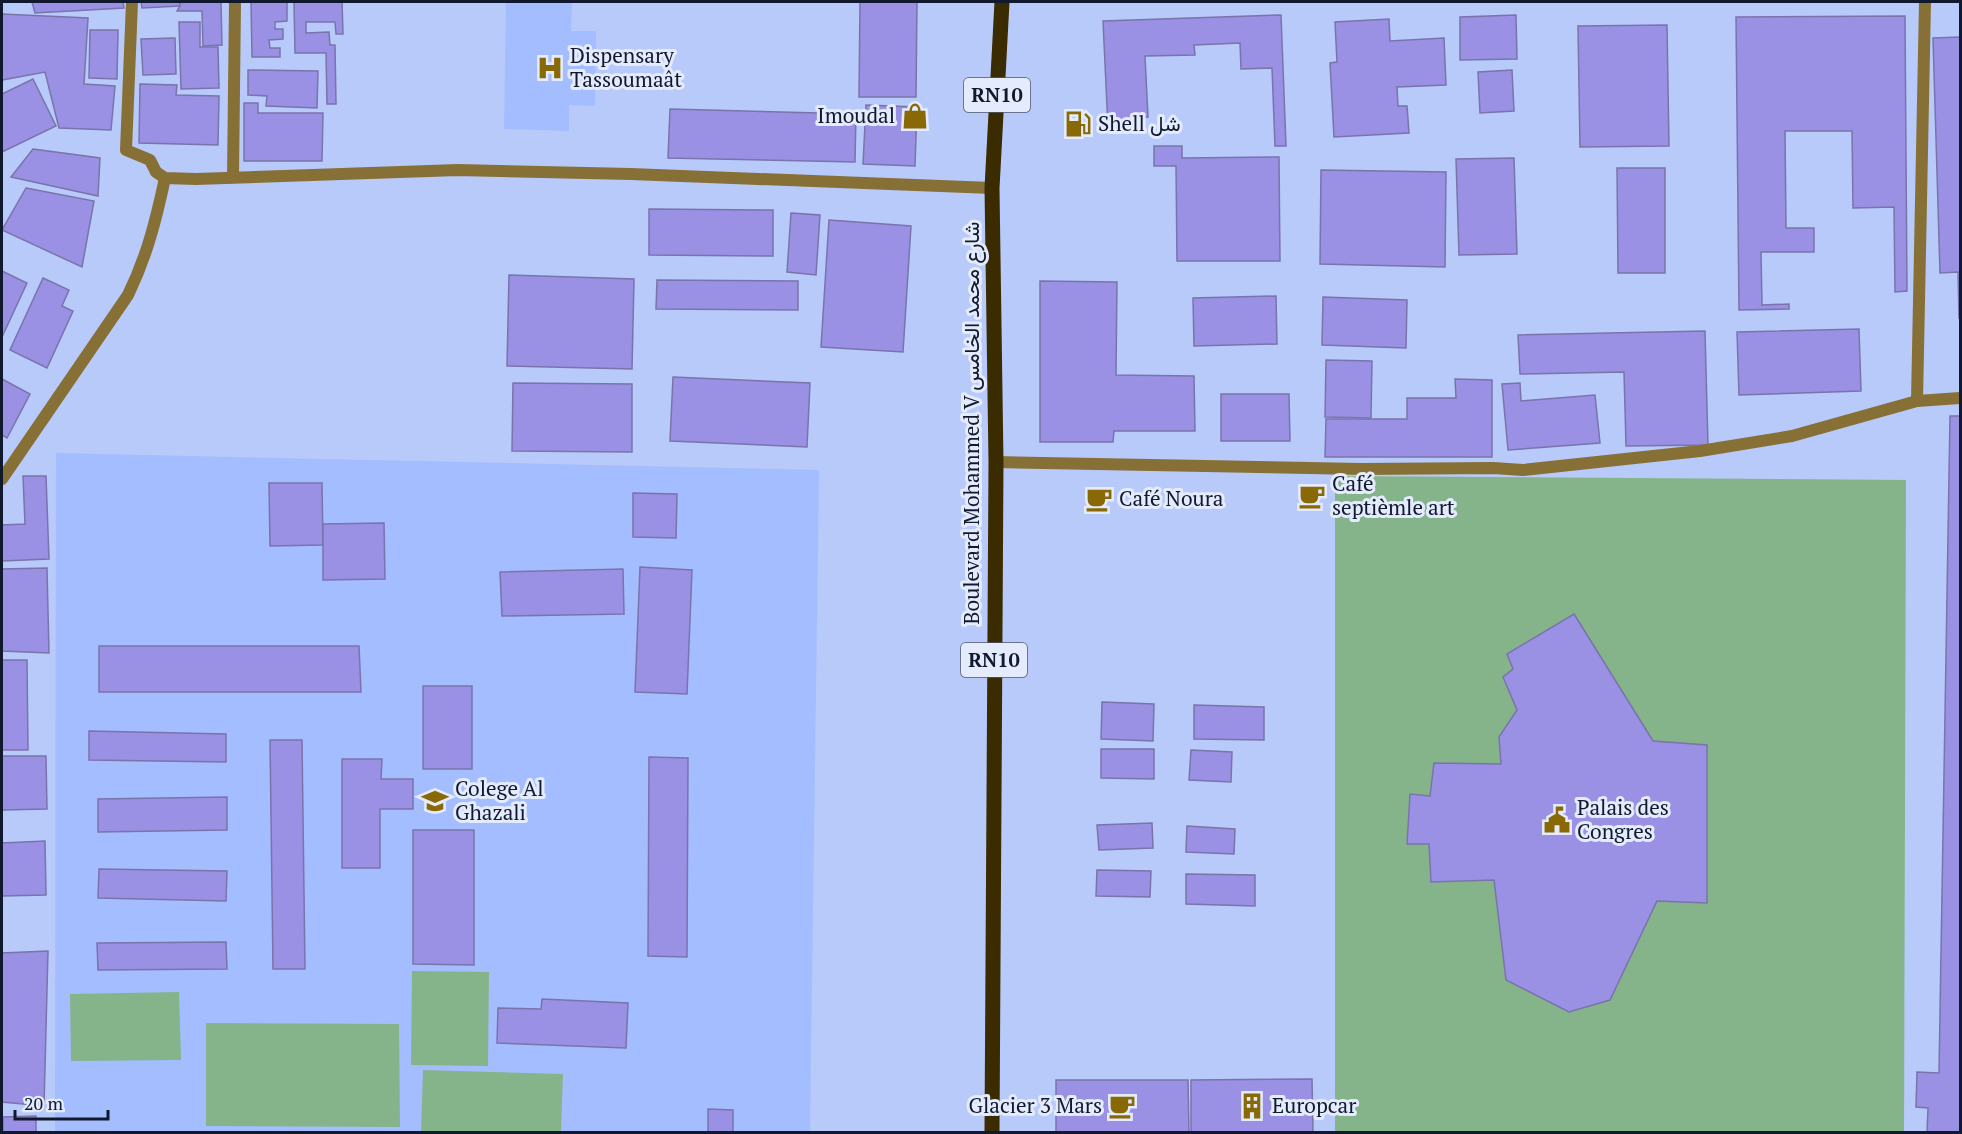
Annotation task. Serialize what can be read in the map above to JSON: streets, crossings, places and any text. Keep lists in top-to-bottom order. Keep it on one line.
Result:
{"streets":{"main road":["RN10","Boulevard Mohammed V شارع محمد الخامس"]},"places":{"hospital":["Dispensary Tassoumaât"],"shop":["Imoudal"],"fuel station":["Shell شل"],"cafe":["Café septièmle art","Café Noura","Glacier 3 Mars"],"school or university":["Colege Al Ghazali"],"public building":["Palais des Congres"],"building":["Europcar"]},"scale_bar":"20 m"}
